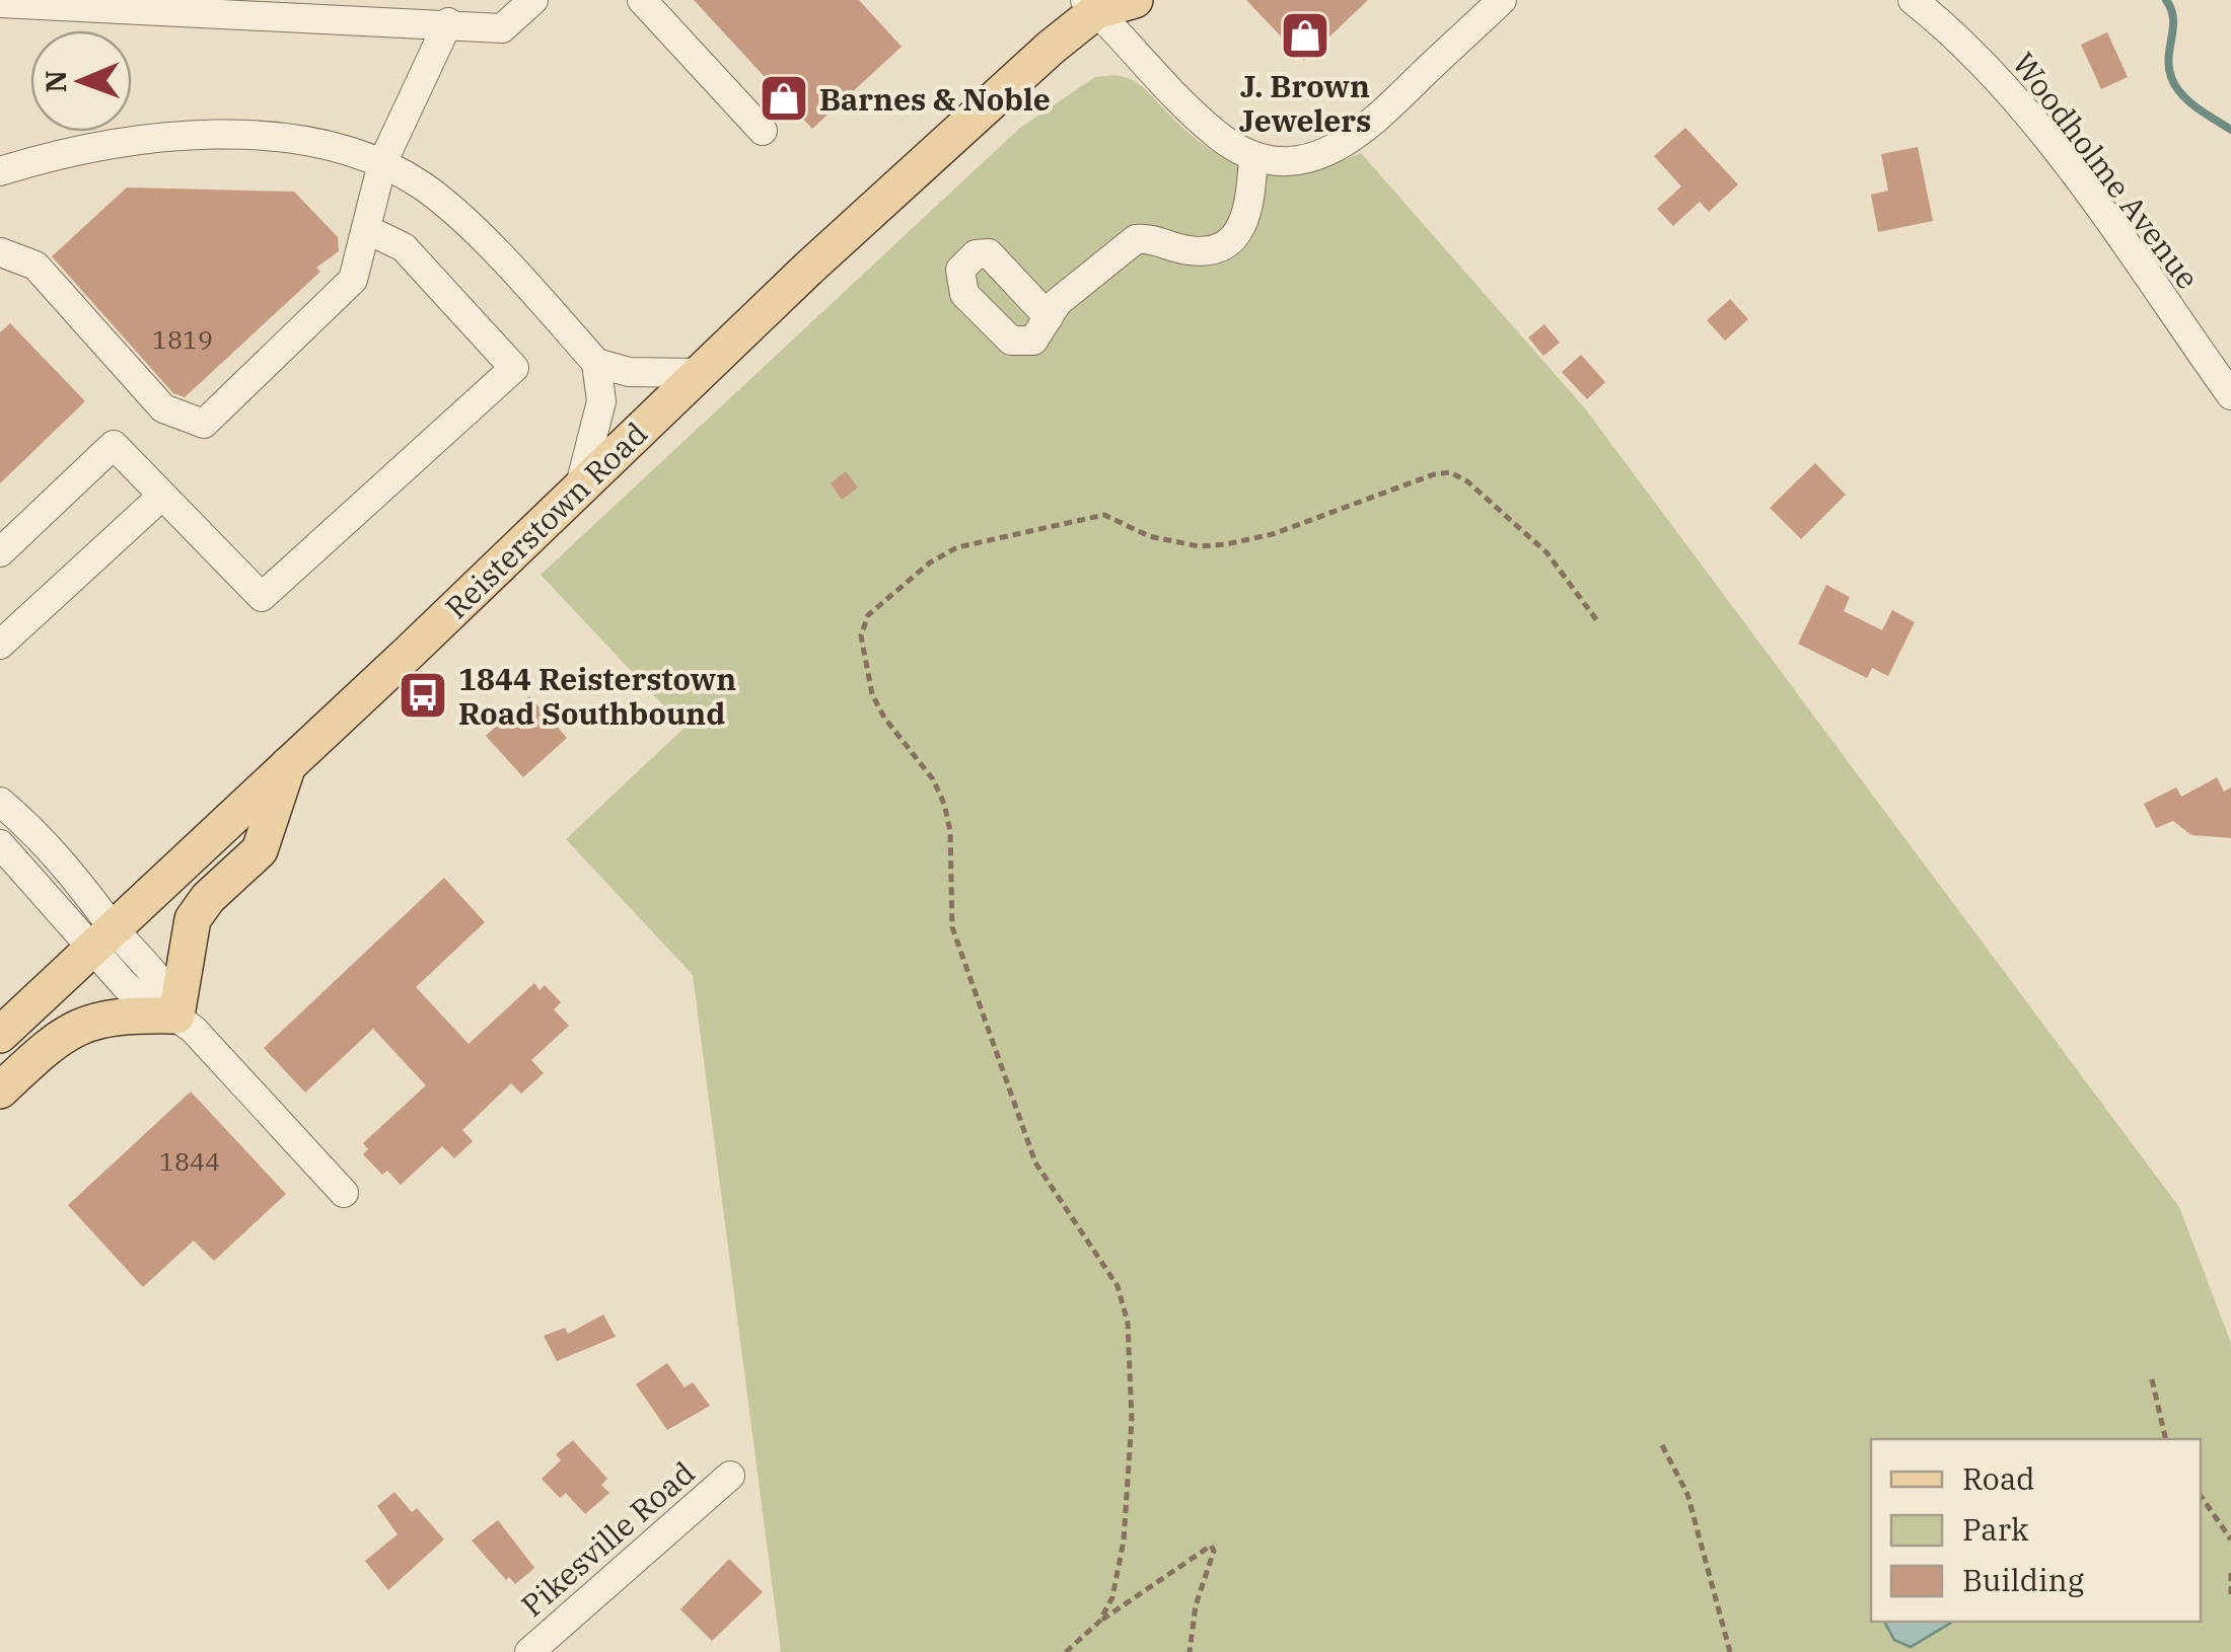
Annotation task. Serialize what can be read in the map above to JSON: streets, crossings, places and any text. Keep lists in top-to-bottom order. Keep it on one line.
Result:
{"streets":{"main road":["Reisterstown Road"],"street":["Woodholme Avenue","Pikesville Road"]},"places":{"shop":["J. Brown Jewelers","Barnes & Noble"],"bus stop":["1844 Reisterstown Road Southbound"]},"house_numbers":["1819","1844"],"legend":["Road","Park","Building"],"north":"left"}
